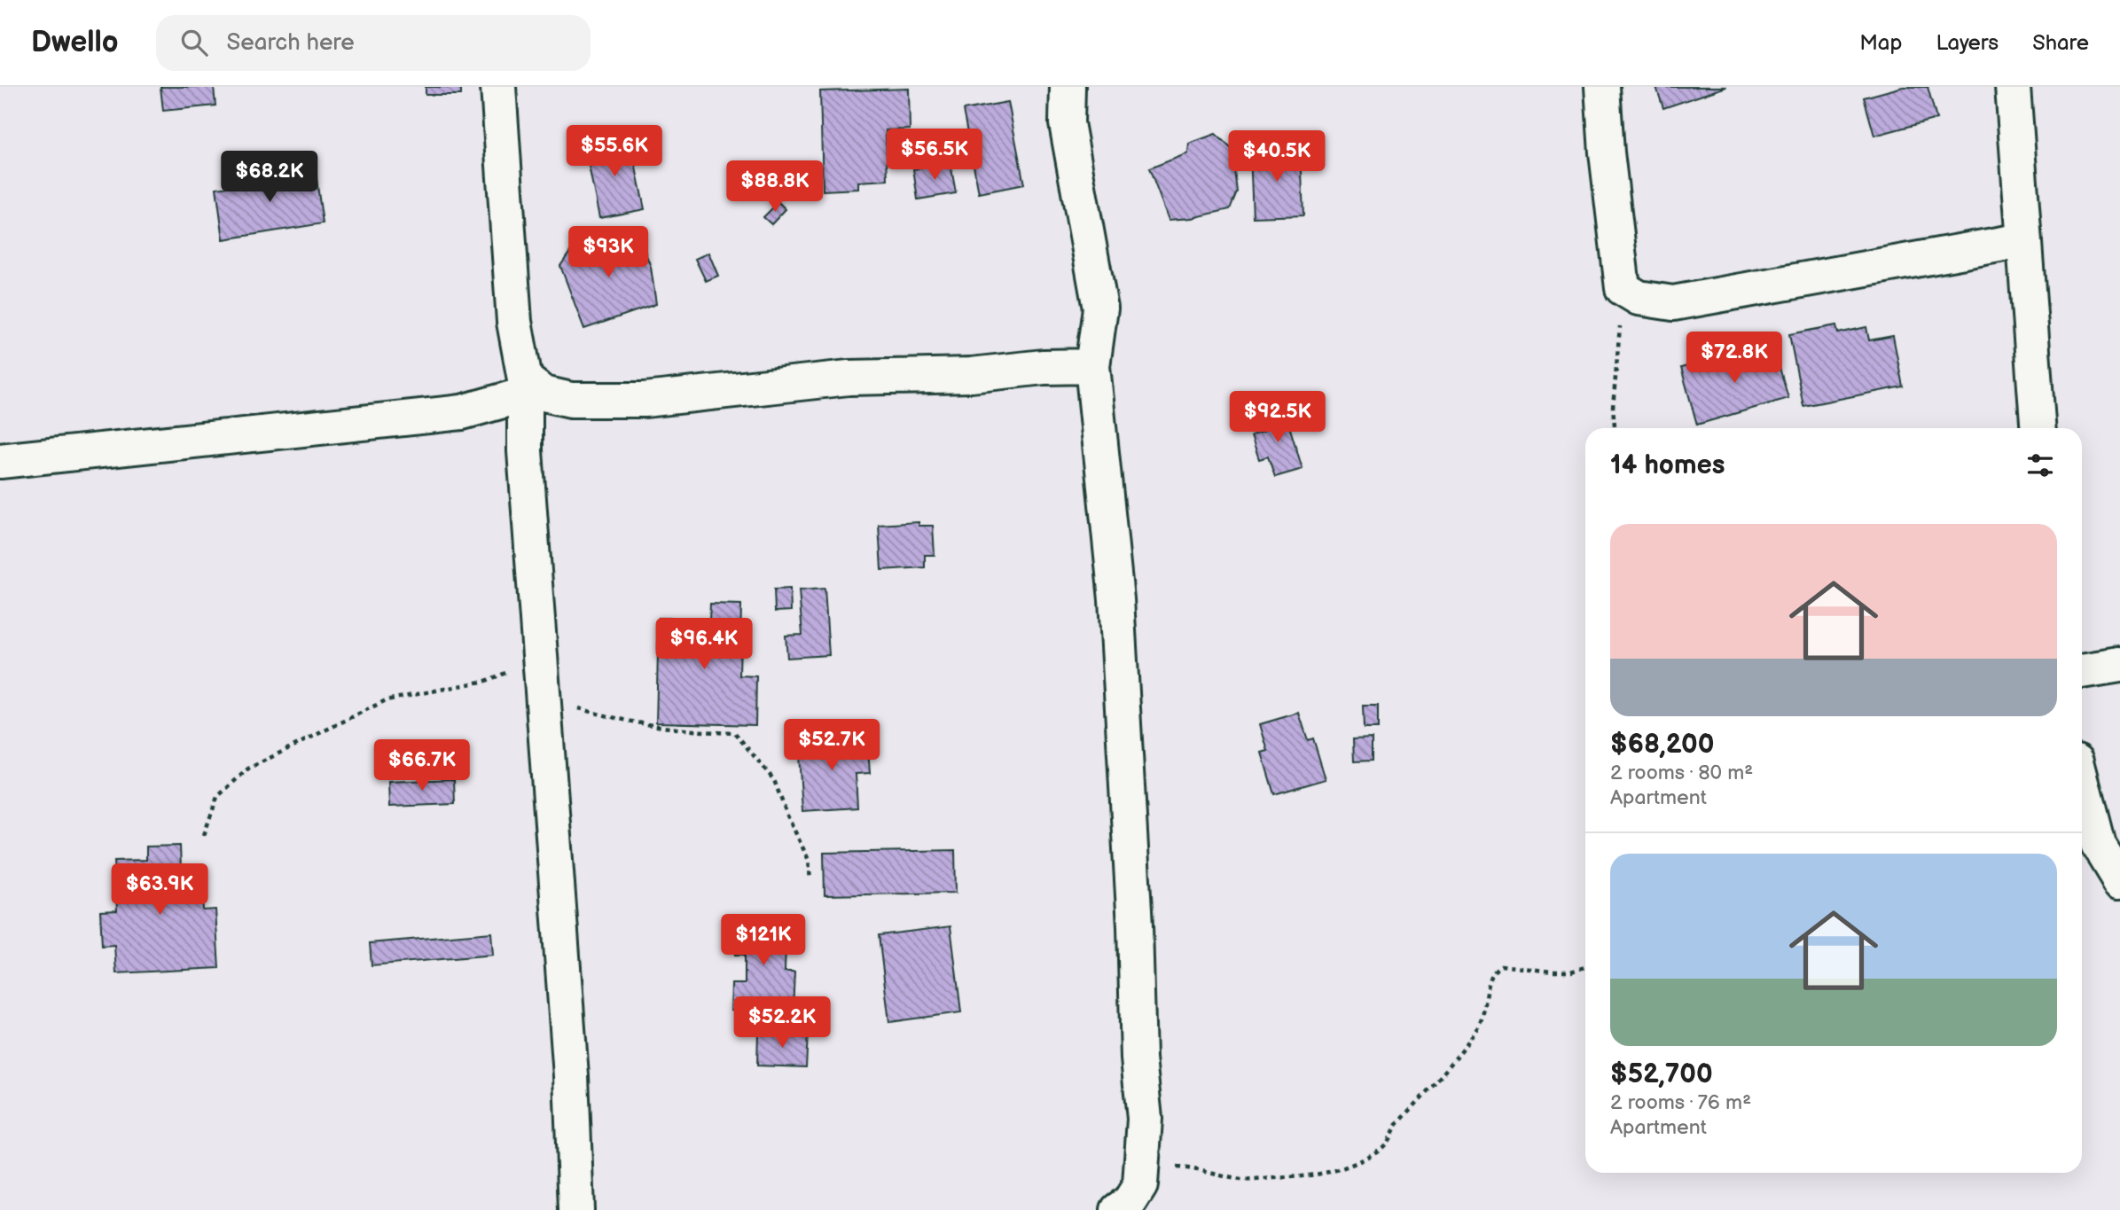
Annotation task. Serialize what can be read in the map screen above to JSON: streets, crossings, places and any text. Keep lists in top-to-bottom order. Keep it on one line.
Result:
{"page":{"header":"Dwello","search":"Search here","nav":["Map","Layers","Share"],"price":["$55.6K","$56.5K","$40.5K","$68.2K","$88.8K","$93K","$72.8K","$92.5K","$96.4K","$52.7K","$66.7K","$63.9K","$121K","$52.2K"],"heading":"14 homes","list":[{"name":"$68,200","note":"2 rooms · 80 m² · Apartment"},{"name":"$52,700","note":"2 rooms · 76 m² · Apartment"}]}}
